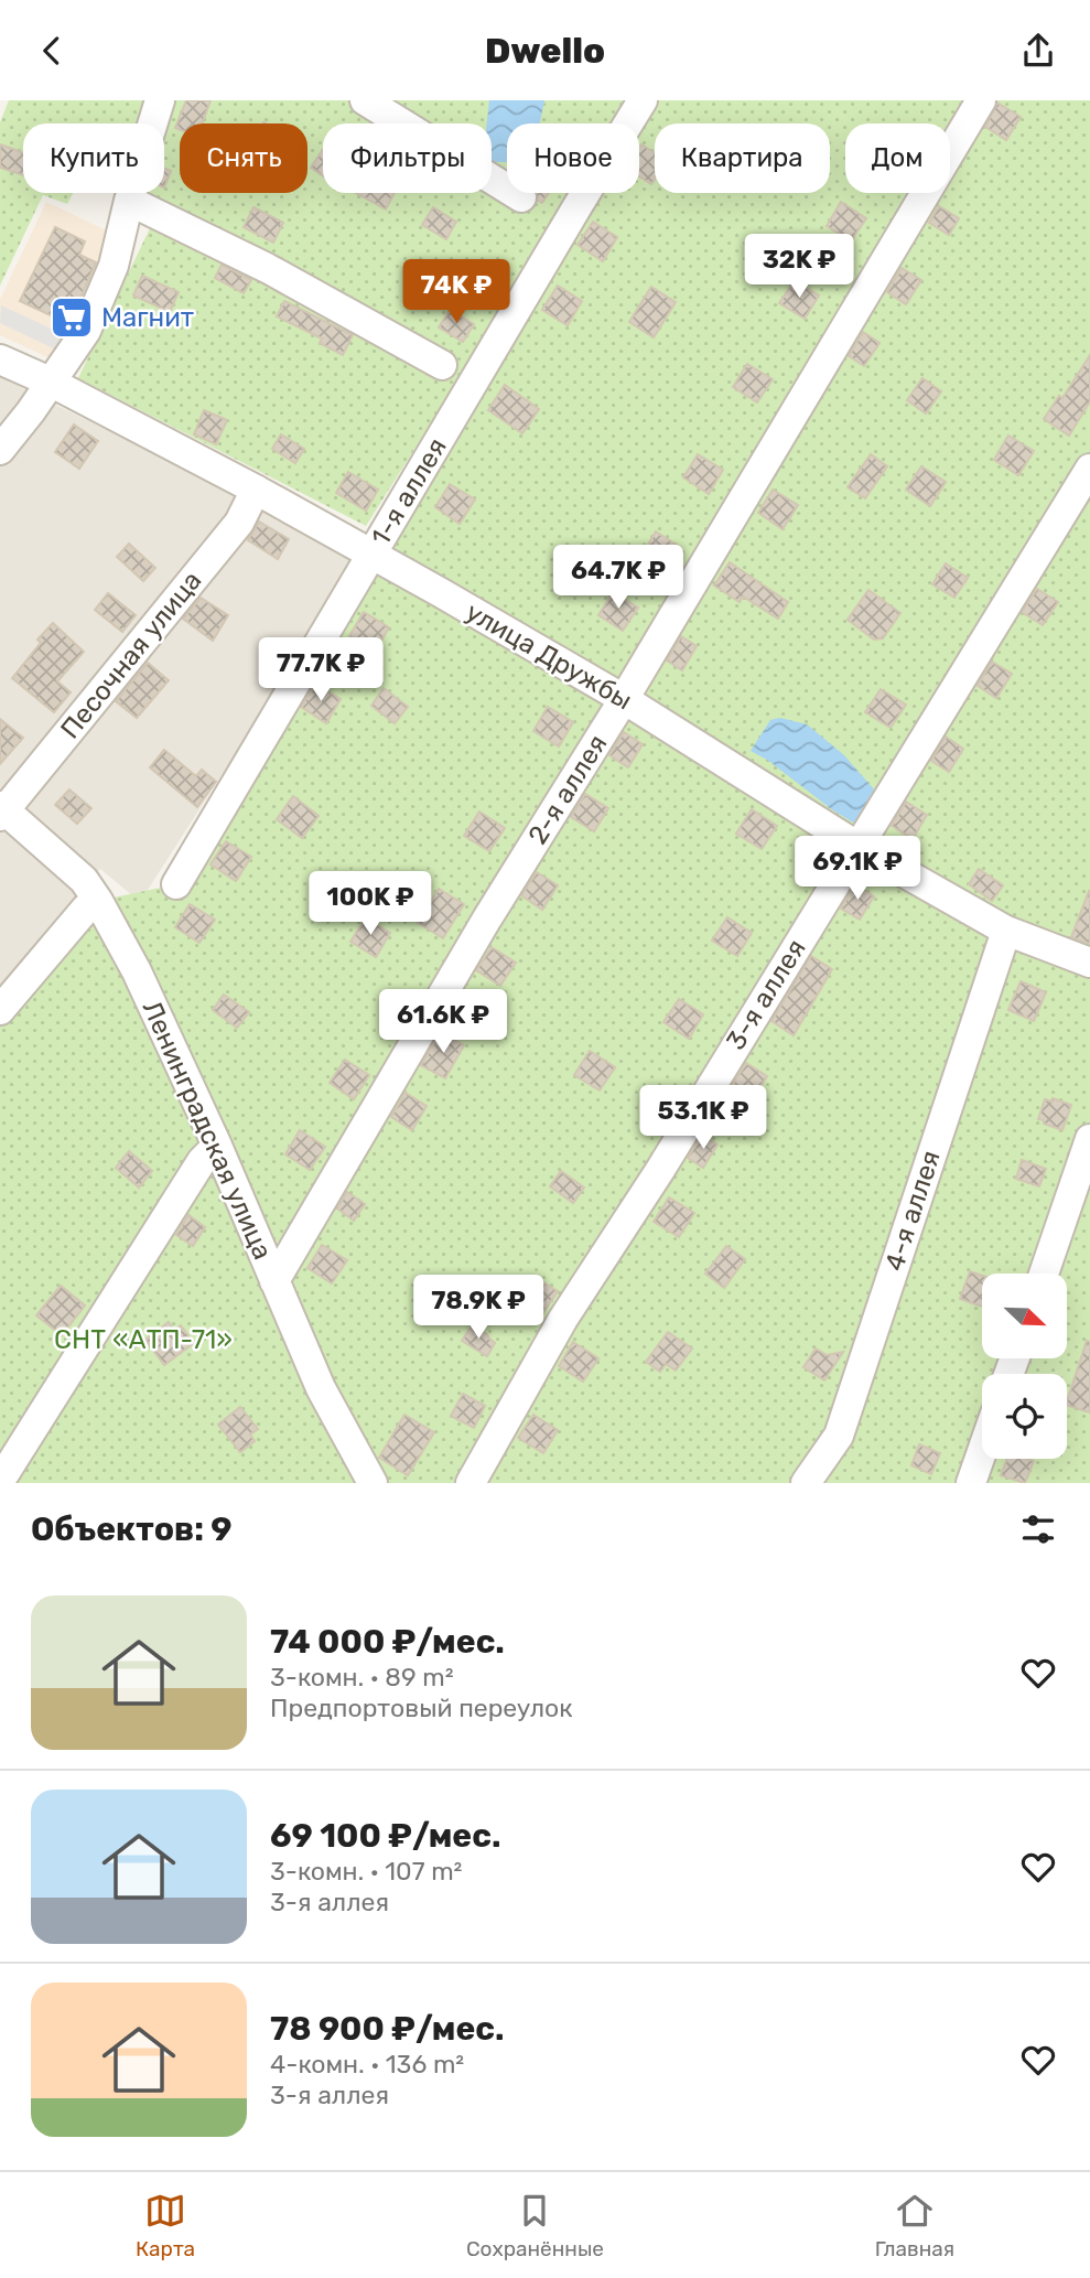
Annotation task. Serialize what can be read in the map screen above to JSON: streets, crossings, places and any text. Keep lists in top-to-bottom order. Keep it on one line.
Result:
{"streets":{"street":["1-я аллея","Песочная улица","улица Дружбы","2-я аллея","3-я аллея","Ленинградская улица","4-я аллея"]},"crossings":[["1-я аллея","улица Дружбы"],["Песочная улица","улица Дружбы"],["Песочная улица","Ленинградская улица"],["улица Дружбы","2-я аллея"],["улица Дружбы","3-я аллея"],["улица Дружбы","4-я аллея"],["2-я аллея","Ленинградская улица"]],"parks":["СНТ «АТП-71»"],"places":{"supermarket":["Магнит"]},"north":"bottom right","page":{"header":"Dwello","chip":["Купить","Снять","Фильтры","Новое","Квартира","Дом"],"price":["32K ₽","74K ₽","64.7K ₽","77.7K ₽","69.1K ₽","100K ₽","61.6K ₽","53.1K ₽","78.9K ₽"],"heading":"Объектов: 9","list":[{"name":"74 000 ₽/мес.","note":"3-комн. · 89 m² · Предпортовый переулок"},{"name":"69 100 ₽/мес.","note":"3-комн. · 107 m² · 3-я аллея"},{"name":"78 900 ₽/мес.","note":"4-комн. · 136 m² · 3-я аллея"}],"tabs":["Карта","Сохранённые","Главная"]}}
